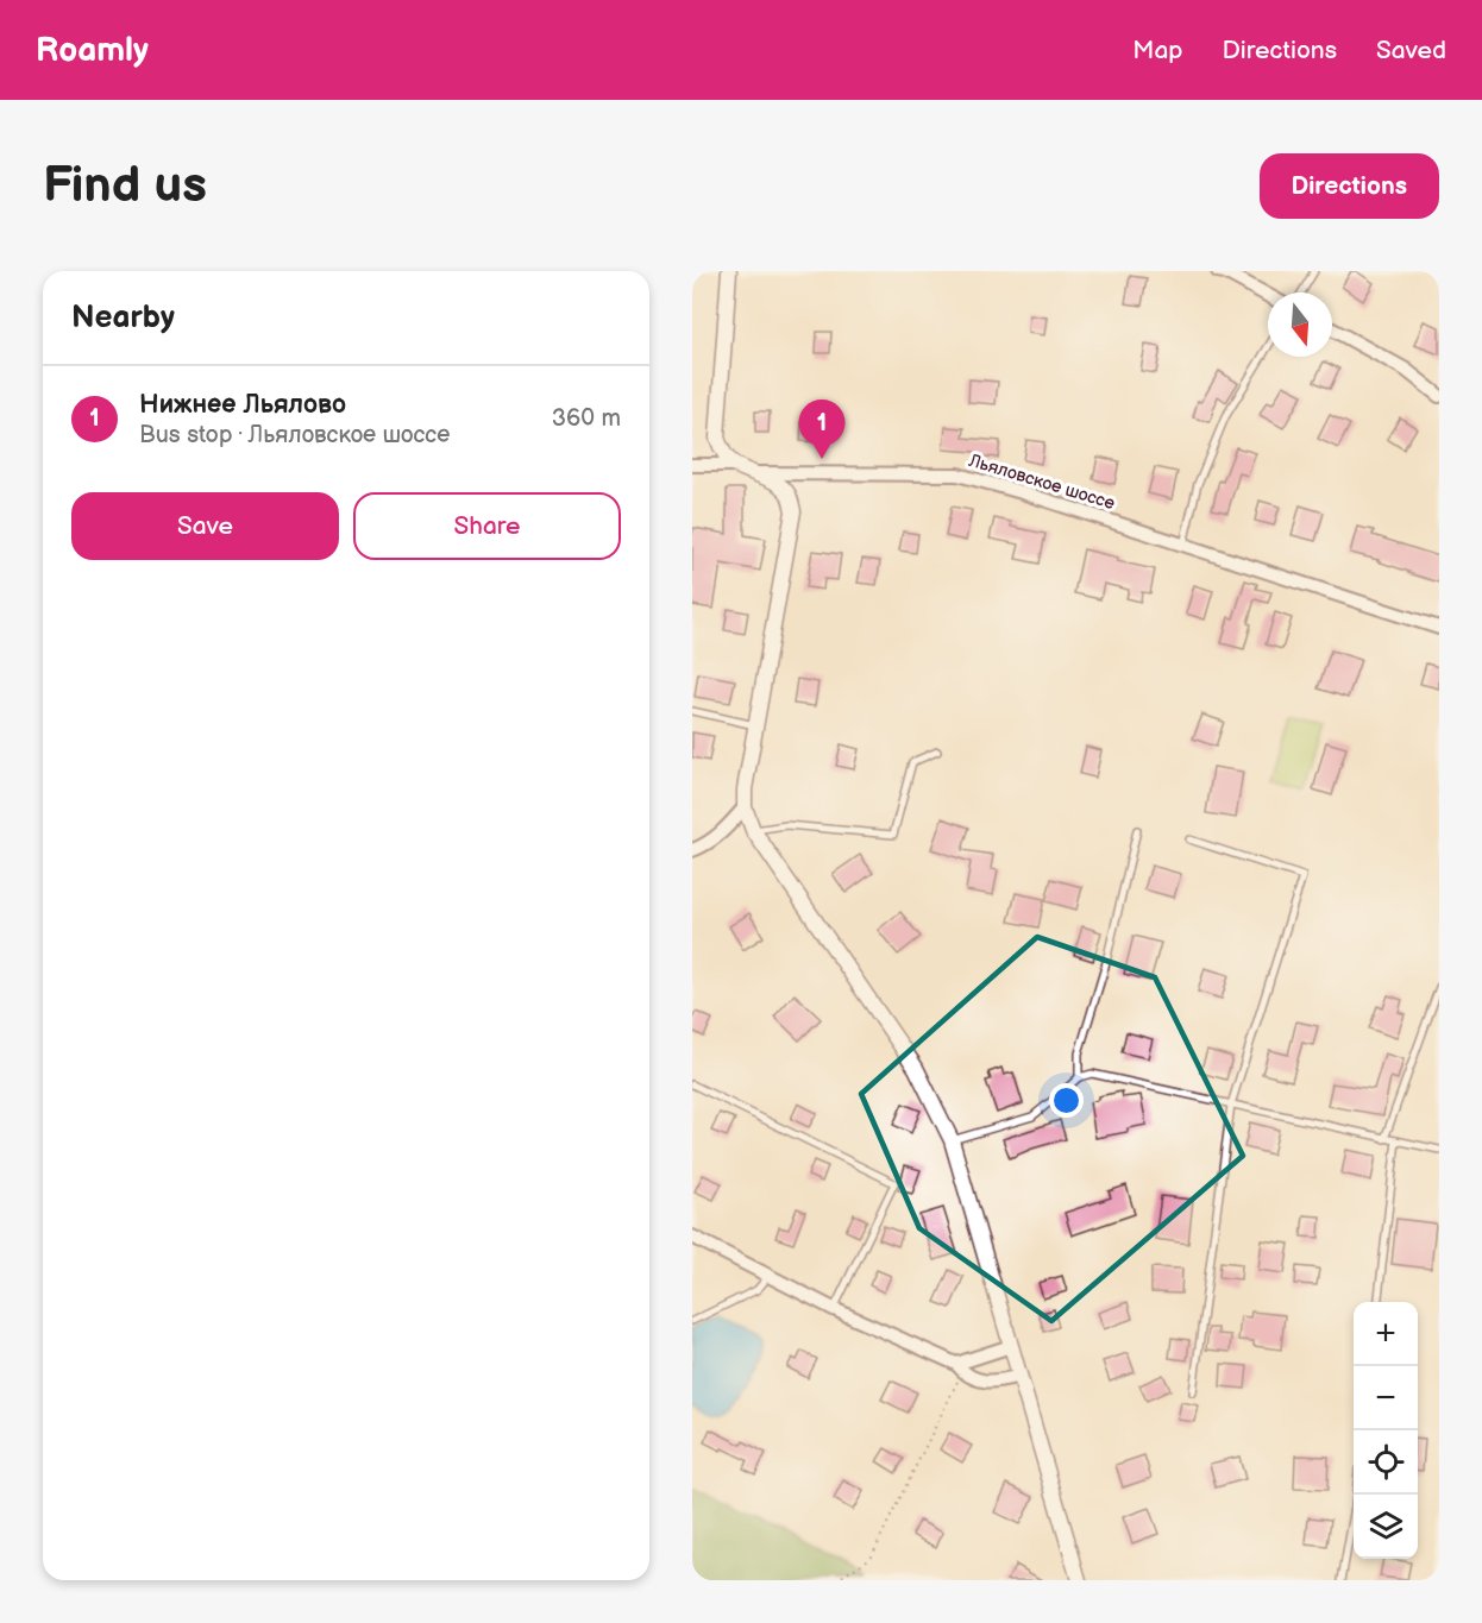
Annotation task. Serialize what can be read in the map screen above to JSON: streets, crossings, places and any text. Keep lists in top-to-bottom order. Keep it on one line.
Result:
{"streets":{"street":["Льяловское шоссе"]},"north":"bottom","page":{"header":"Roamly","nav":["Map","Directions","Saved"],"buttons":["Directions",["Save","Share"]],"title":"Find us","heading":"Nearby","list":[{"mark":"1","name":"Нижнее Льялово","note":"Bus stop · Льяловское шоссе","value":"360 m"}],"pins":"1","map_buttons":["+","−"]}}
